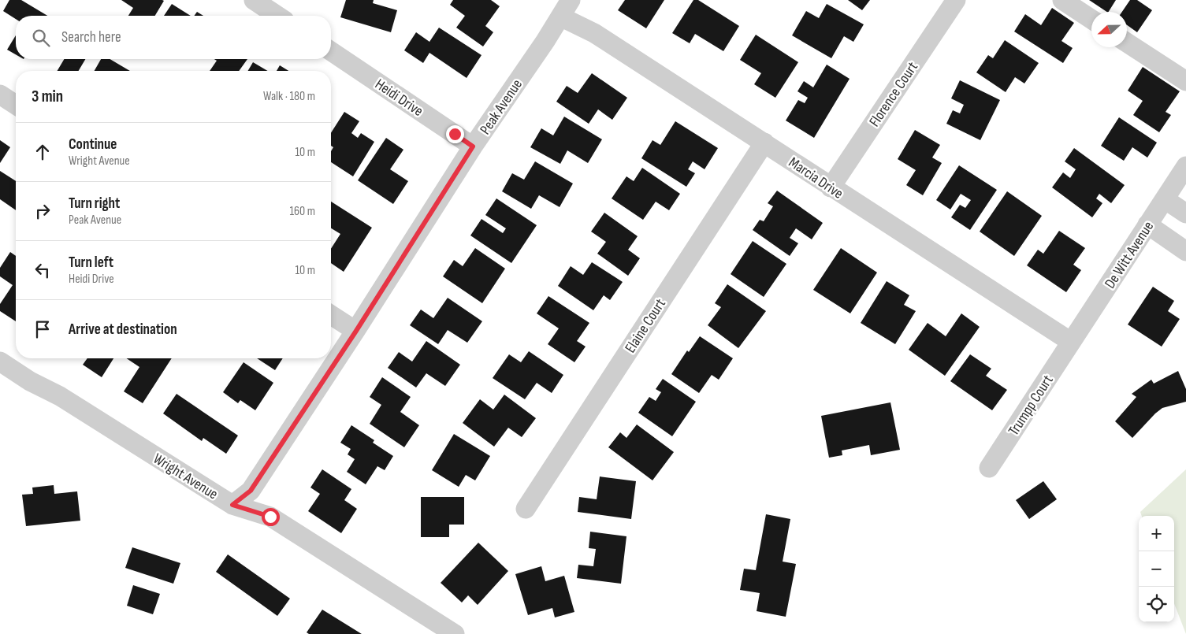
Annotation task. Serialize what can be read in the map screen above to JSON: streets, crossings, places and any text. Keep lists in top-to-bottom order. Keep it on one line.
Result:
{"streets":{"street":["Florence Court","Heidi Drive","Peak Avenue","Marcia Drive","De Witt Avenue","Elaine Court","Trumpp Court","Wright Avenue"]},"crossings":[["Florence Court","Marcia Drive"],["Heidi Drive","Peak Avenue"],["Peak Avenue","Marcia Drive"],["Peak Avenue","Wright Avenue"],["Marcia Drive","De Witt Avenue"],["Marcia Drive","Elaine Court"],["Marcia Drive","Trumpp Court"],["De Witt Avenue","Trumpp Court"]],"north":"left","page":{"search":"Search here","heading":["3 min","Walk · 180 m"],"list":[["Continue","Wright Avenue","10 m"],["Turn right","Peak Avenue","160 m"],["Turn left","Heidi Drive","10 m"],"Arrive at destination"],"map_buttons":["+","−"]}}
